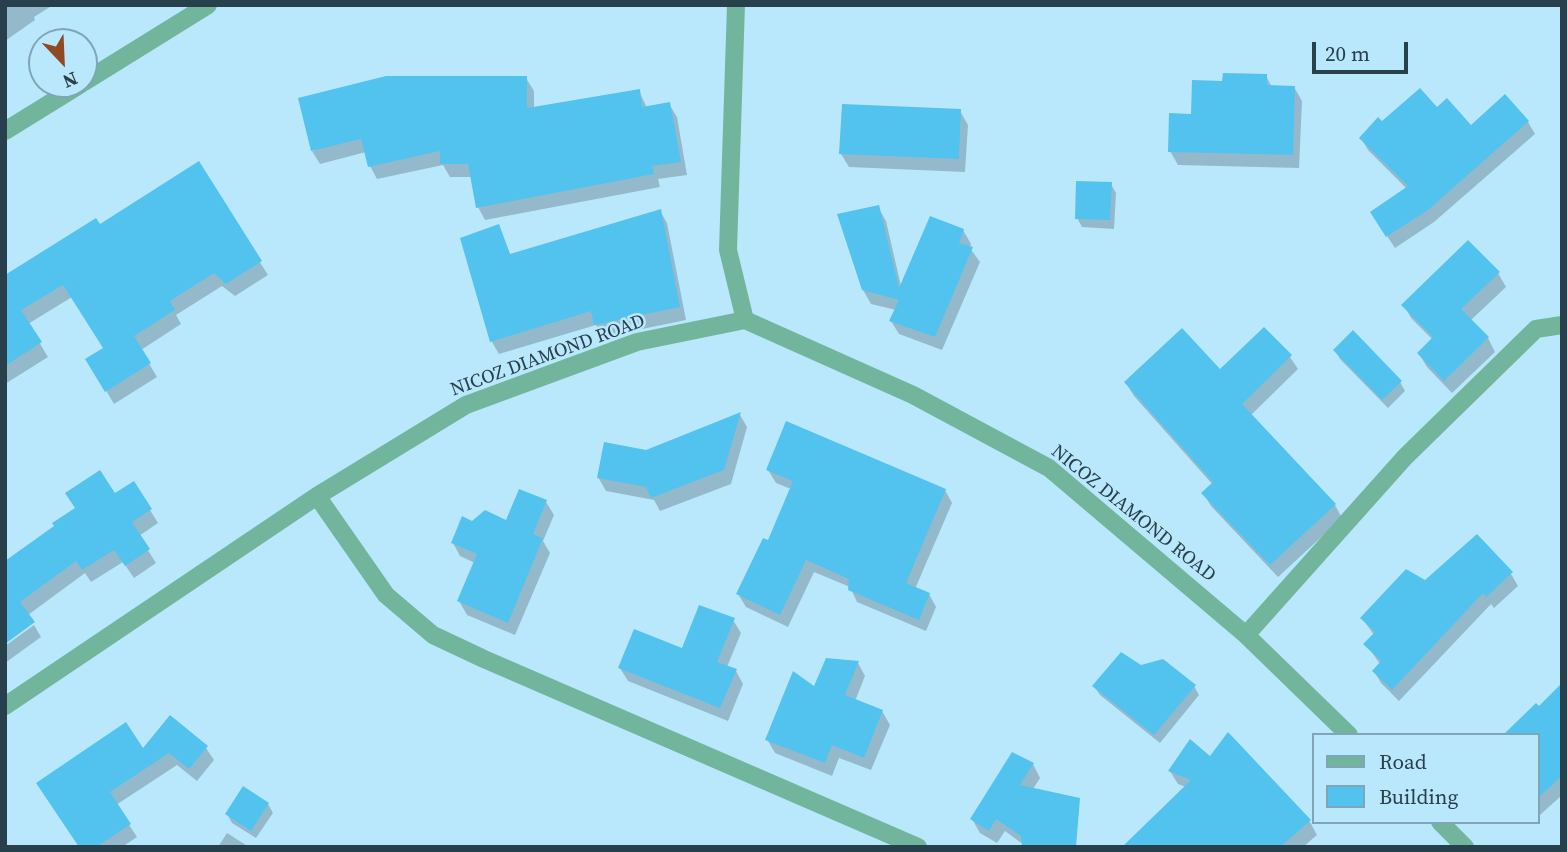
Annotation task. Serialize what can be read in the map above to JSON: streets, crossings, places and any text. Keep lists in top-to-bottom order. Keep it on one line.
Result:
{"streets":{"street":["NICOZ DIAMOND ROAD"]},"legend":["Road","Building"],"scale_bar":"20 m","north":"bottom right"}
